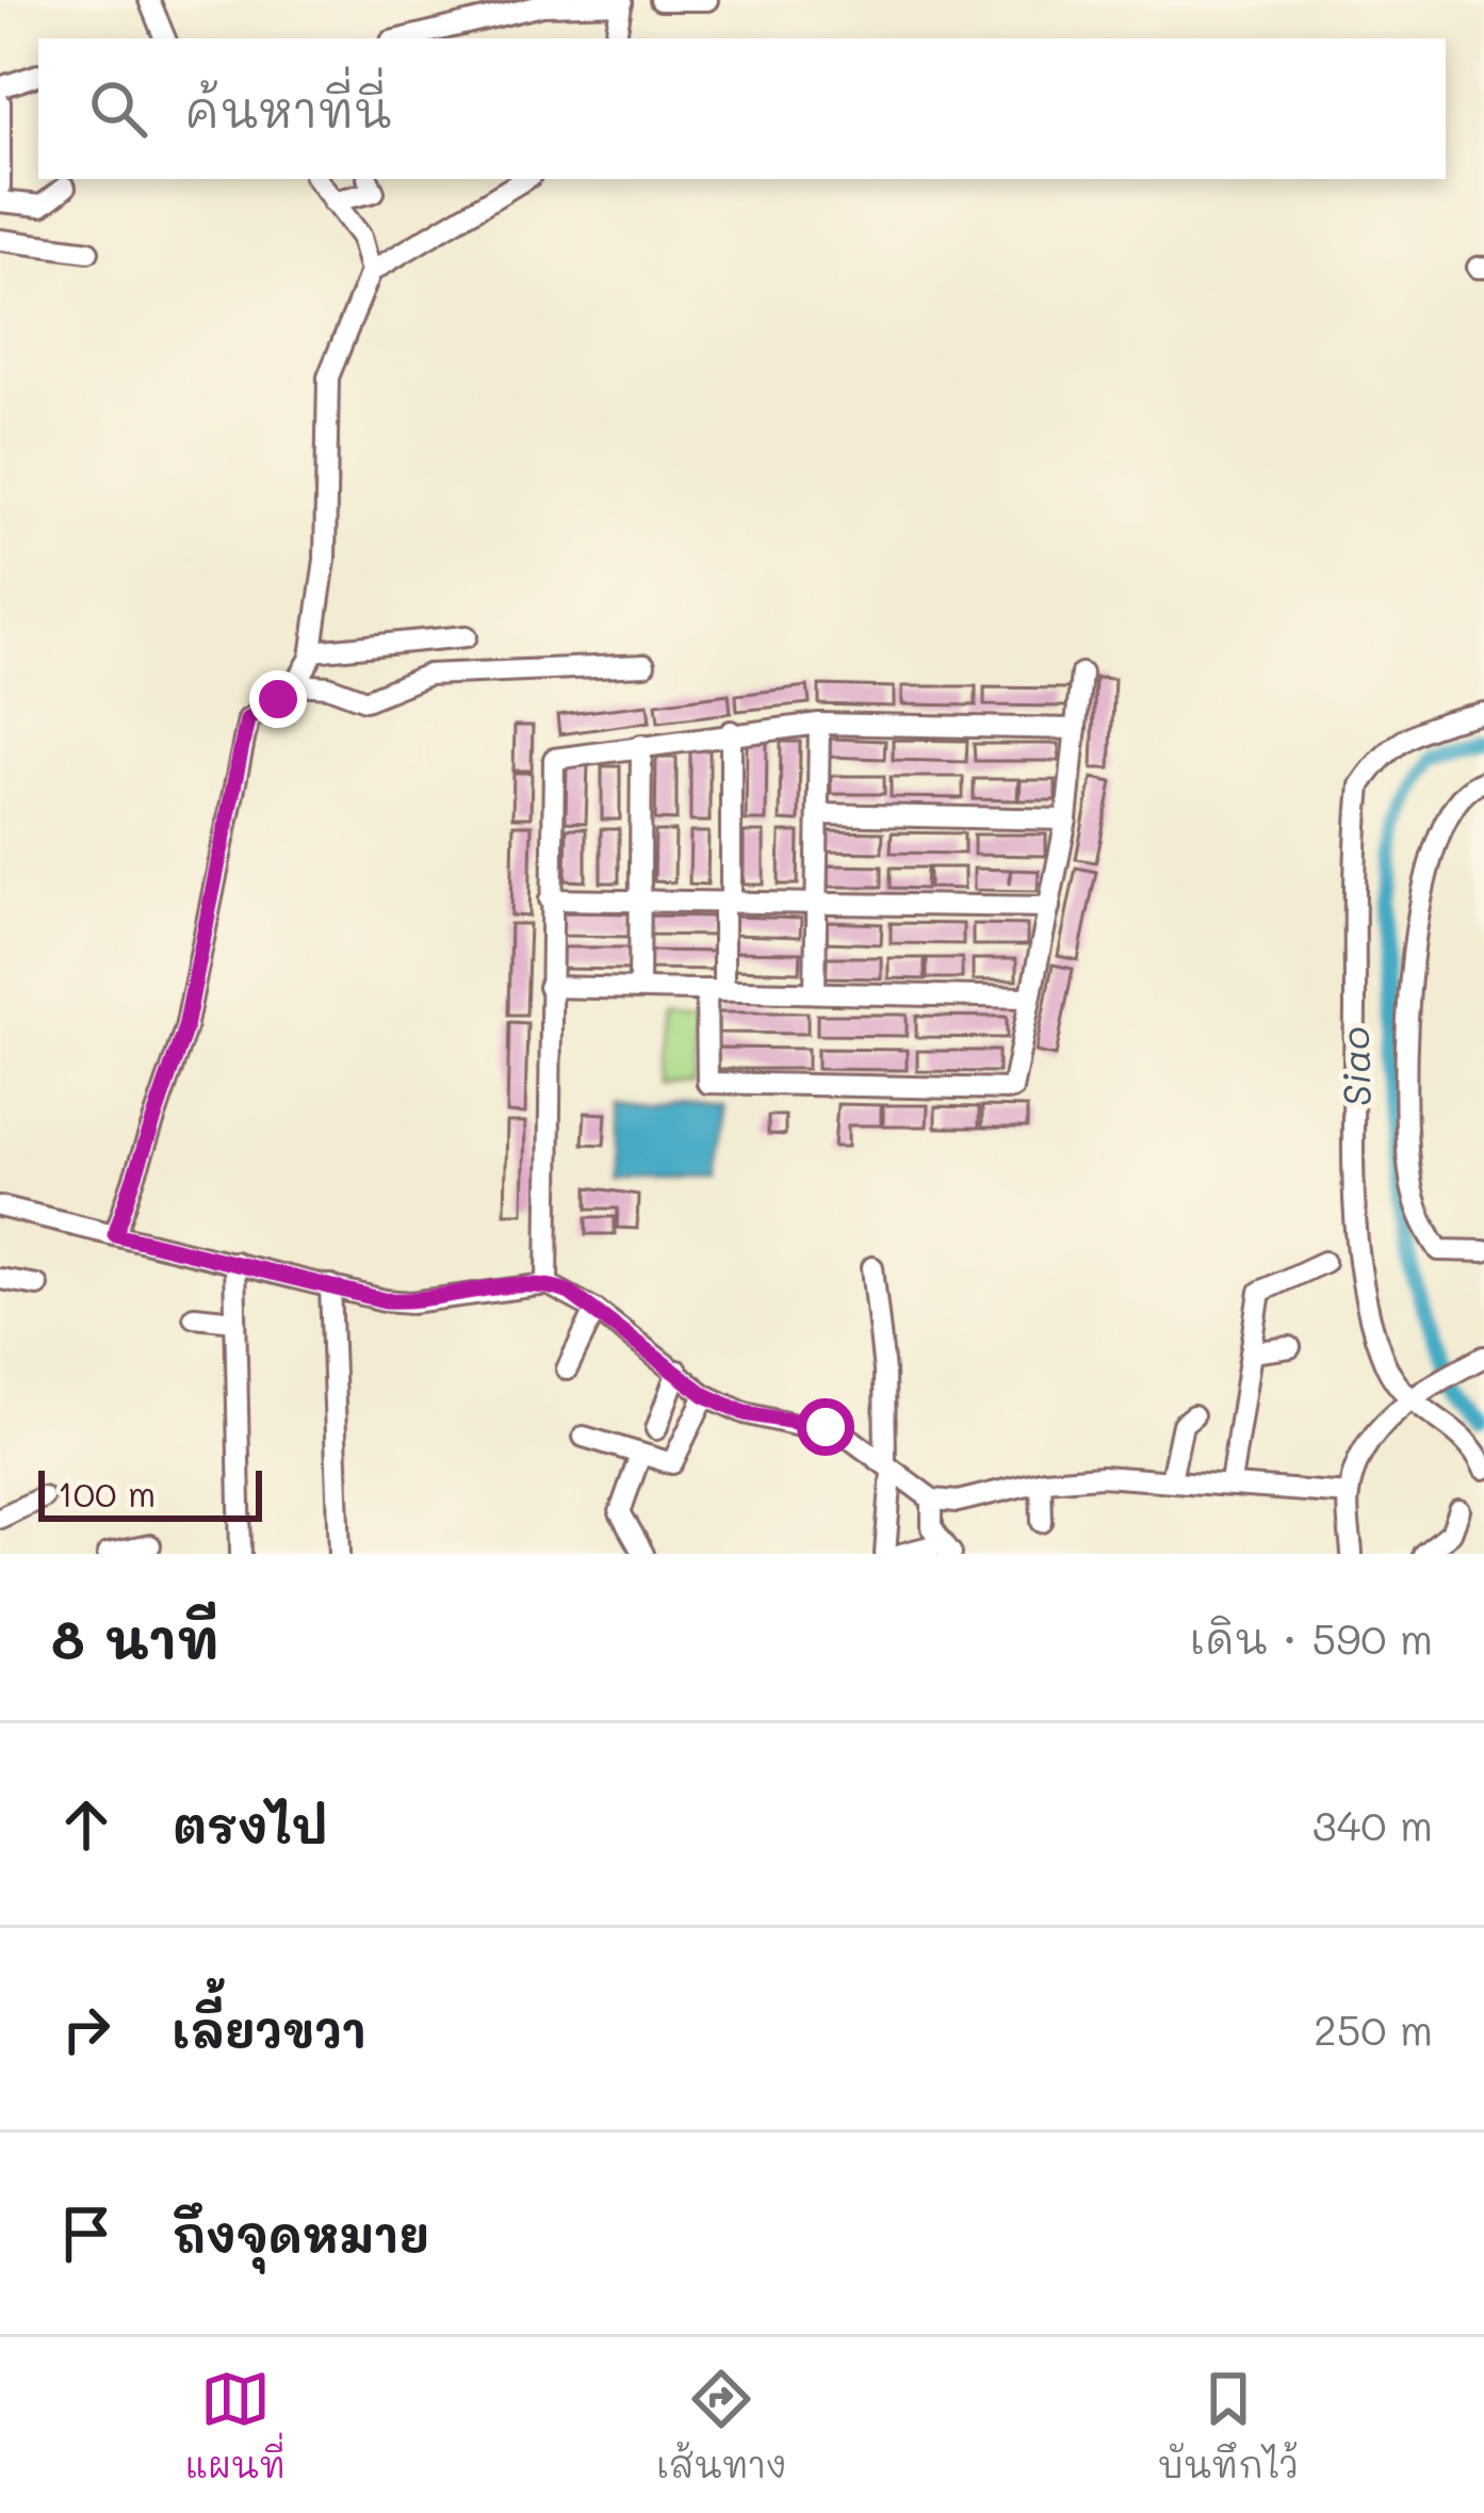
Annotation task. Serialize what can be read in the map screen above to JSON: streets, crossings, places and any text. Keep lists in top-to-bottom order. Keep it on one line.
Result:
{"water":["Siao"],"scale_bar":"100 m","page":{"search":"ค้นหาที่นี่","scale":"100 m","heading":["8 นาที","เดิน · 590 m"],"list":[["ตรงไป","340 m"],["เลี้ยวขวา","250 m"],"ถึงจุดหมาย"],"nav":["แผนที่","เส้นทาง","บันทึกไว้"]}}
